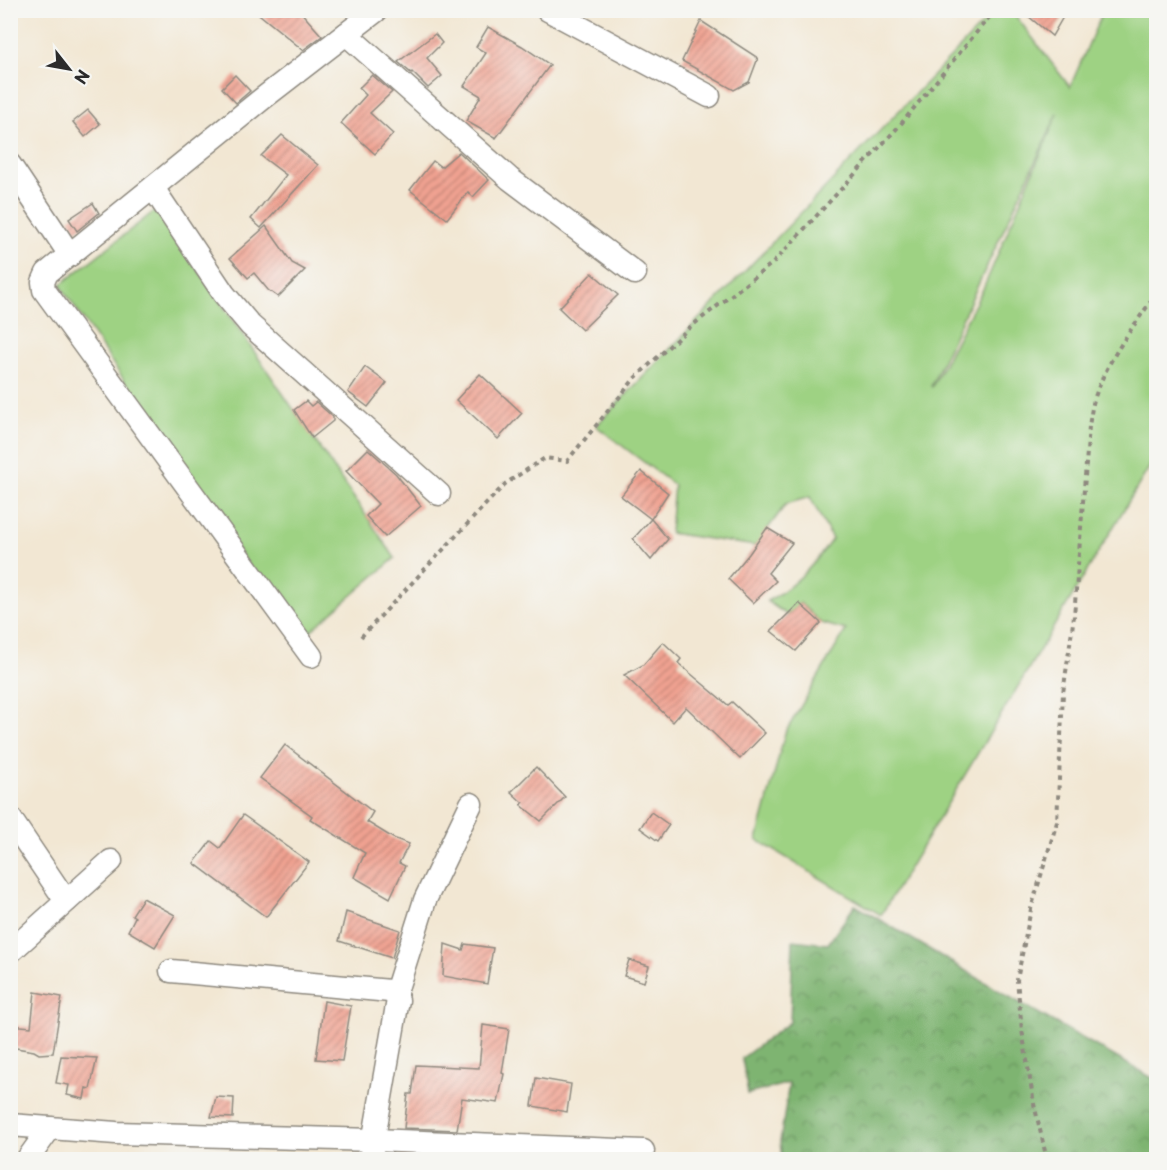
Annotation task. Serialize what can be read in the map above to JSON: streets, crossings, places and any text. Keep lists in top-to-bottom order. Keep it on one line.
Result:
{"north":"bottom right"}
